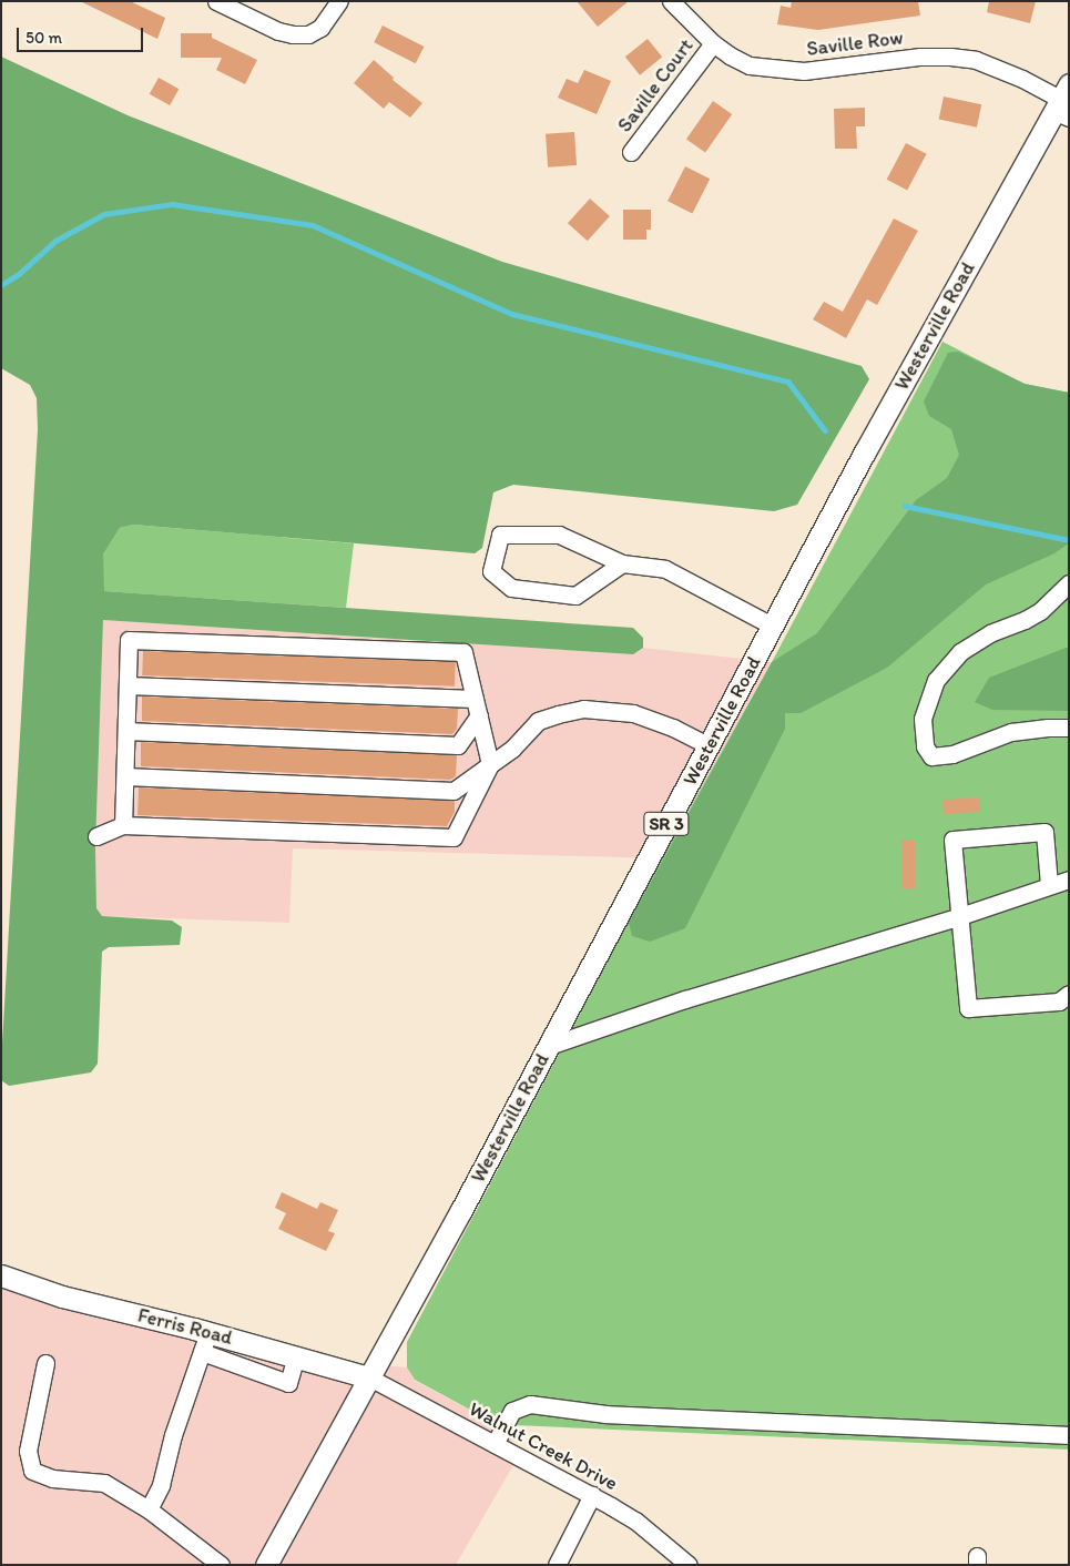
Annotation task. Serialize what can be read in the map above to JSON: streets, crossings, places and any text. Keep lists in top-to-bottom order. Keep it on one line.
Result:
{"streets":{"main road":["Westerville Road","SR 3","Ferris Road"],"street":["Saville Row","Saville Court","Walnut Creek Drive"]},"crossings":[["Saville Row","Saville Court"],["Saville Row","Westerville Road"],["Westerville Road","Ferris Road"],["Westerville Road","Walnut Creek Drive"],["Ferris Road","Walnut Creek Drive"]],"scale_bar":"50 m"}
